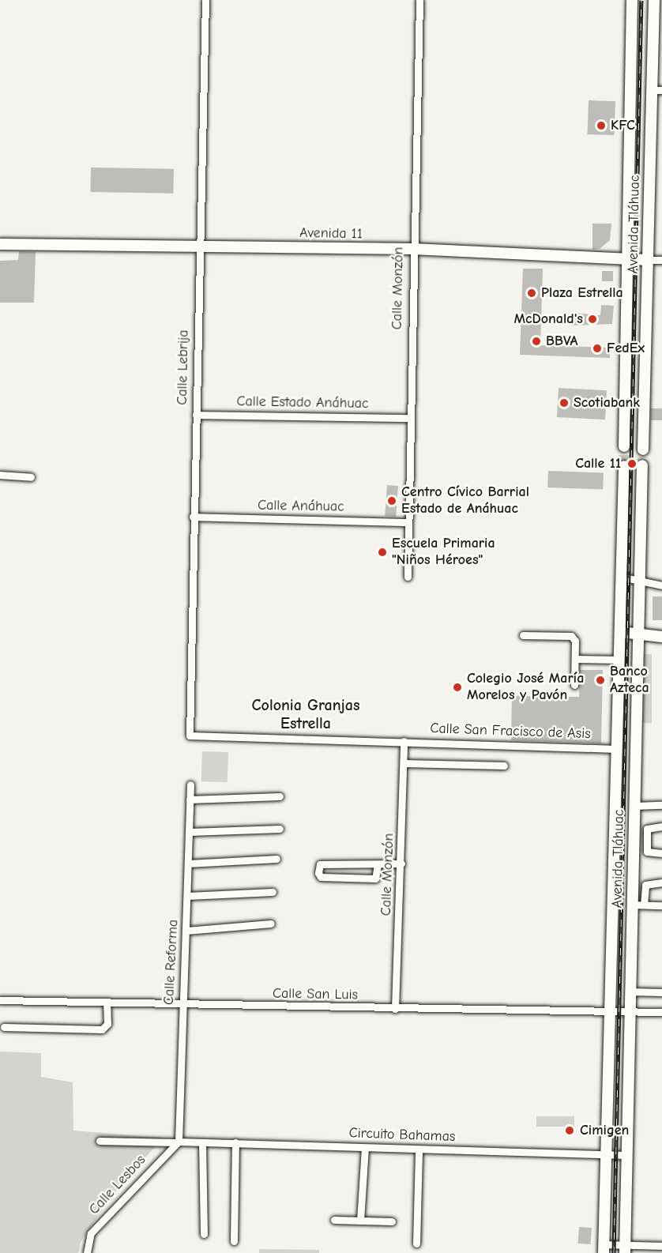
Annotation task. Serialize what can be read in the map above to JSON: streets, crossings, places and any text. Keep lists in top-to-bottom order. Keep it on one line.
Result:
{"streets":{"main road":["Avenida Tláhuac","Avenida 11"],"street":["Calle Monzón","Calle Lebrija","Calle Estado Anáhuac","Calle Anáhuac","Calle San Fracisco de Asis","Calle Reforma","Calle San Luis","Circuito Bahamas","Calle Lesbos"]},"crossings":[["Avenida Tláhuac","Avenida 11"],["Avenida Tláhuac","Calle San Fracisco de Asis"],["Avenida Tláhuac","Calle San Luis"],["Avenida Tláhuac","Circuito Bahamas"],["Avenida 11","Calle Monzón"],["Avenida 11","Calle Lebrija"],["Calle Monzón","Calle Estado Anáhuac"],["Calle Monzón","Calle Anáhuac"],["Calle Monzón","Calle San Fracisco de Asis"],["Calle Monzón","Calle San Luis"],["Calle Lebrija","Calle Estado Anáhuac"],["Calle Lebrija","Calle Anáhuac"],["Calle Lebrija","Calle San Fracisco de Asis"],["Calle Reforma","Calle San Luis"],["Calle Reforma","Circuito Bahamas"],["Calle Reforma","Calle Lesbos"],["Circuito Bahamas","Calle Lesbos"]],"districts":["Colonia Granjas Estrella"],"places":["KFC","Plaza Estrella","McDonald's","BBVA","FedEx","Scotiabank","Calle 11","Centro Cívico Barrial Estado de Anáhuac","Escuela Primaria \"Niños Héroes\"","Banco Azteca","Colegio José María Morelos y Pavón","Cimigen"]}
